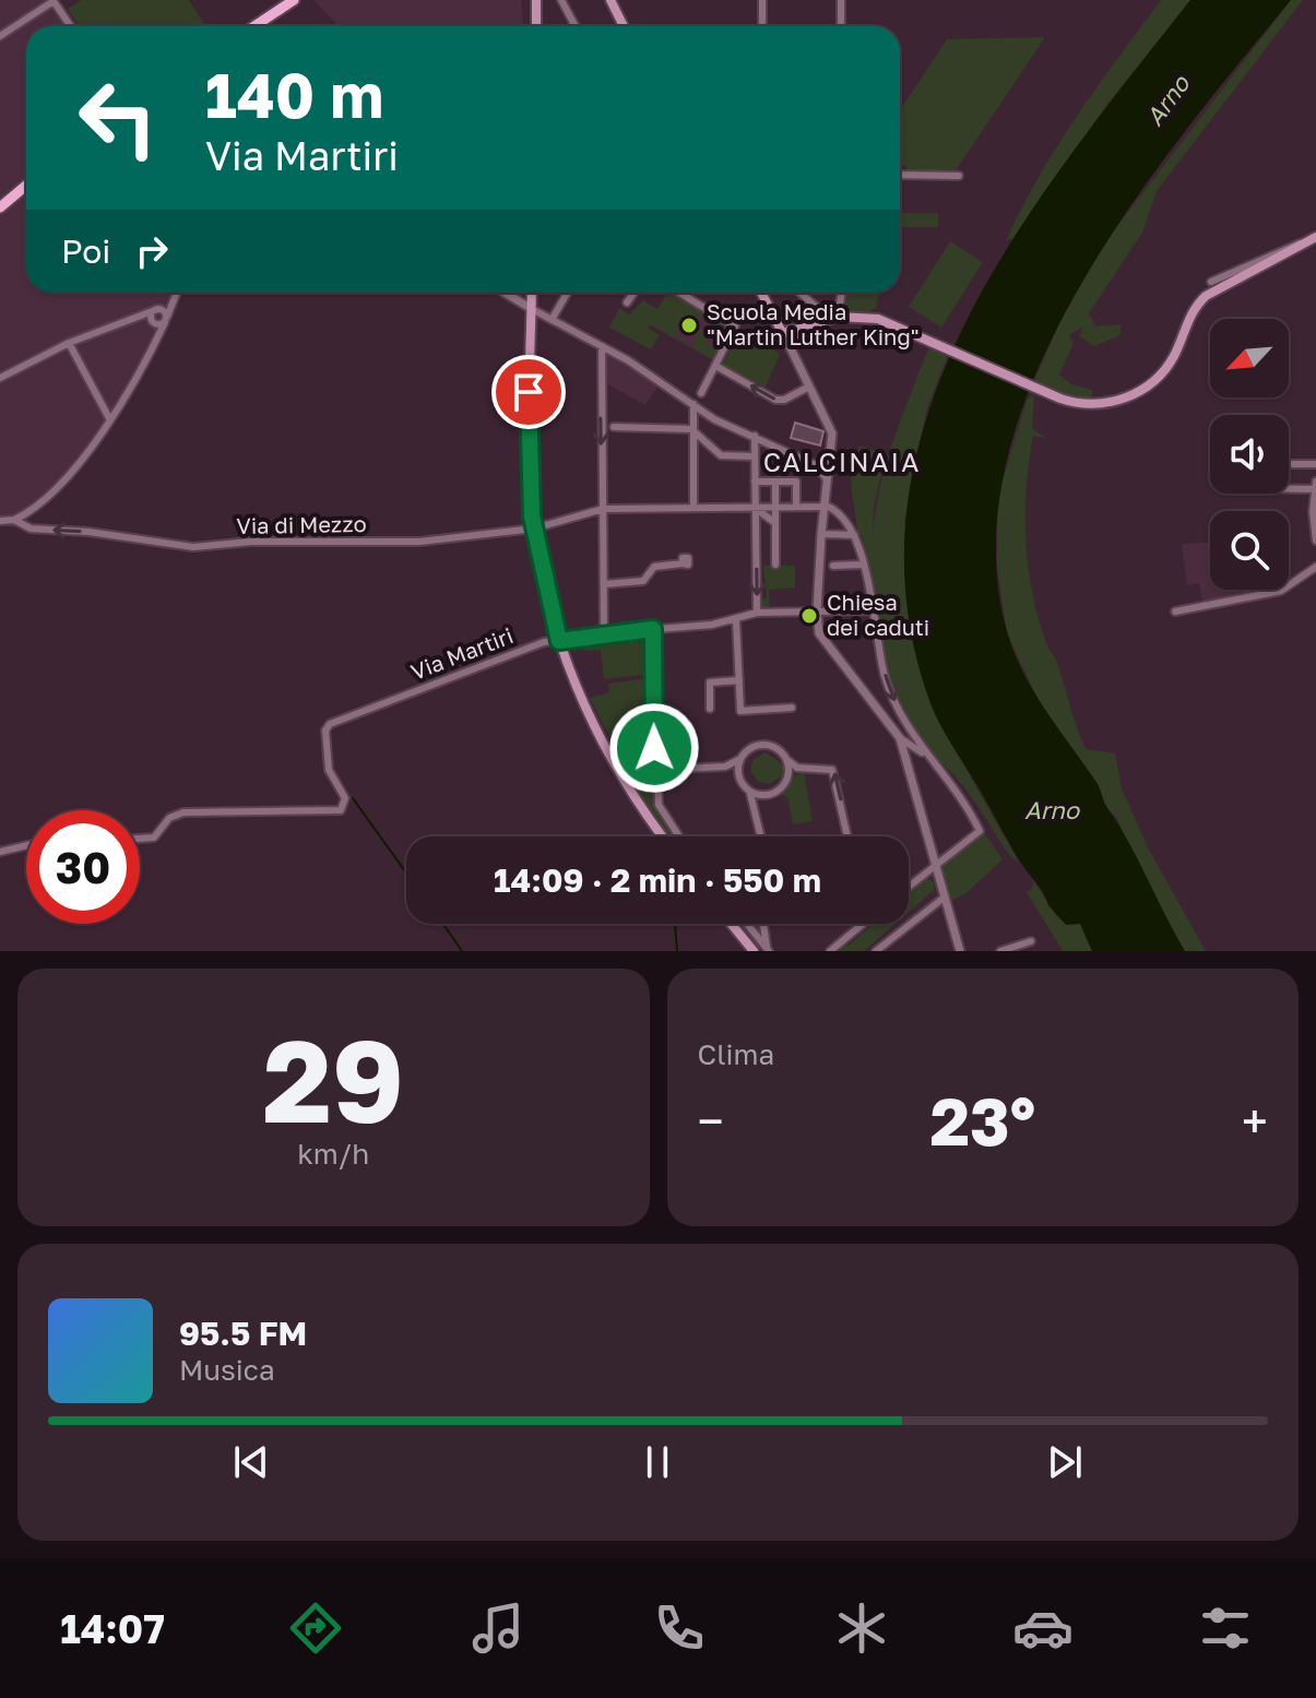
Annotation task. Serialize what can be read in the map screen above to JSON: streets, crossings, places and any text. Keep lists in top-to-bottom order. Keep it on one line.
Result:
{"streets":{"street":["Via di Mezzo","Via Martiri"]},"one_way":["Via di Mezzo"],"districts":["CALCINAIA"],"water":["Arno"],"places":["Scuola Media \"Martin Luther King\"","Chiesa dei caduti"],"north":"bottom left","page":{"turn":["140 m","Via Martiri"],"then":"Poi","limit":"30","trip":"14:09 · 2 min · 550 m","tile":[["29","km/h"],"Clima"],"heat":["−","23°","+"],"song":["95.5 FM","Musica"],"tabs":"14:07"}}
